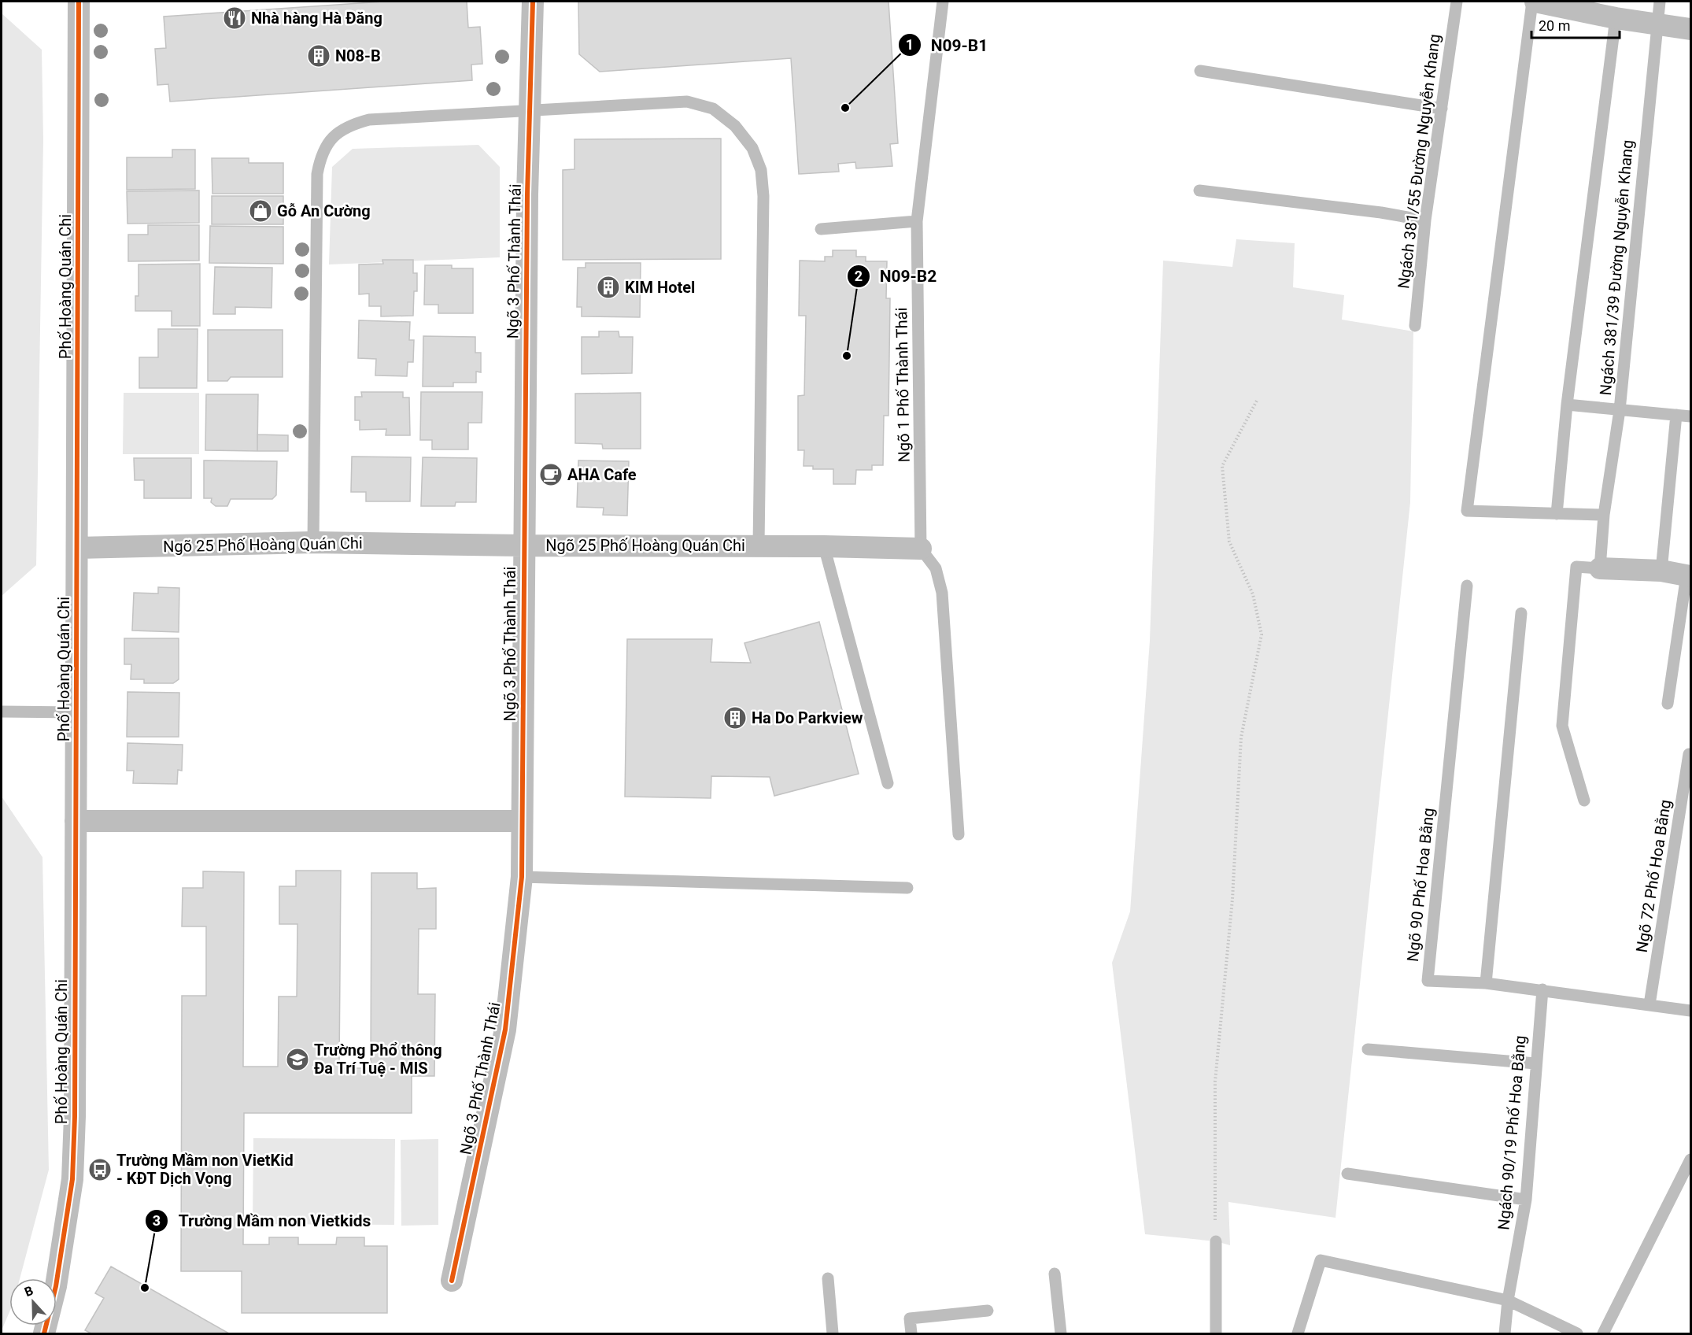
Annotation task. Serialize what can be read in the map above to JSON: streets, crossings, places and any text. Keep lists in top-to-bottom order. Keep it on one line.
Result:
{"streets":{"street":["Ngõ 3 Phố Thành Thái","Phố Hoàng Quán Chi","Ngõ 25 Phố Hoàng Quán Chi"],"lane":["Ngách 381/55 Đường Nguyễn Khang","Ngách 381/39 Đường Nguyễn Khang","Ngõ 1 Phố Thành Thái","Ngõ 72 Phố Hoa Bằng","Ngõ 90 Phố Hoa Bằng","Ngách 90/19 Phố Hoa Bằng"]},"crossings":[["Ngõ 3 Phố Thành Thái","Ngõ 25 Phố Hoàng Quán Chi"],["Phố Hoàng Quán Chi","Ngõ 25 Phố Hoàng Quán Chi"],["Ngõ 1 Phố Thành Thái","Ngõ 25 Phố Hoàng Quán Chi"],["Ngõ 72 Phố Hoa Bằng","Ngõ 90 Phố Hoa Bằng"],["Ngõ 90 Phố Hoa Bằng","Ngách 90/19 Phố Hoa Bằng"]],"places":{"restaurant":["Nhà hàng Hà Đăng"],"building":["N08-B","KIM Hotel","Ha Do Parkview"],"other":["N09-B1","N09-B2","Trường Mầm non Vietkids"],"shop":["Gỗ An Cường"],"cafe":["AHA Cafe"],"school or university":["Trường Phổ thông Đa Trí Tuệ - MIS"],"bus stop":["Trường Mầm non VietKid - KĐT Dịch Vọng"]},"scale_bar":"20 m","north":"top"}
